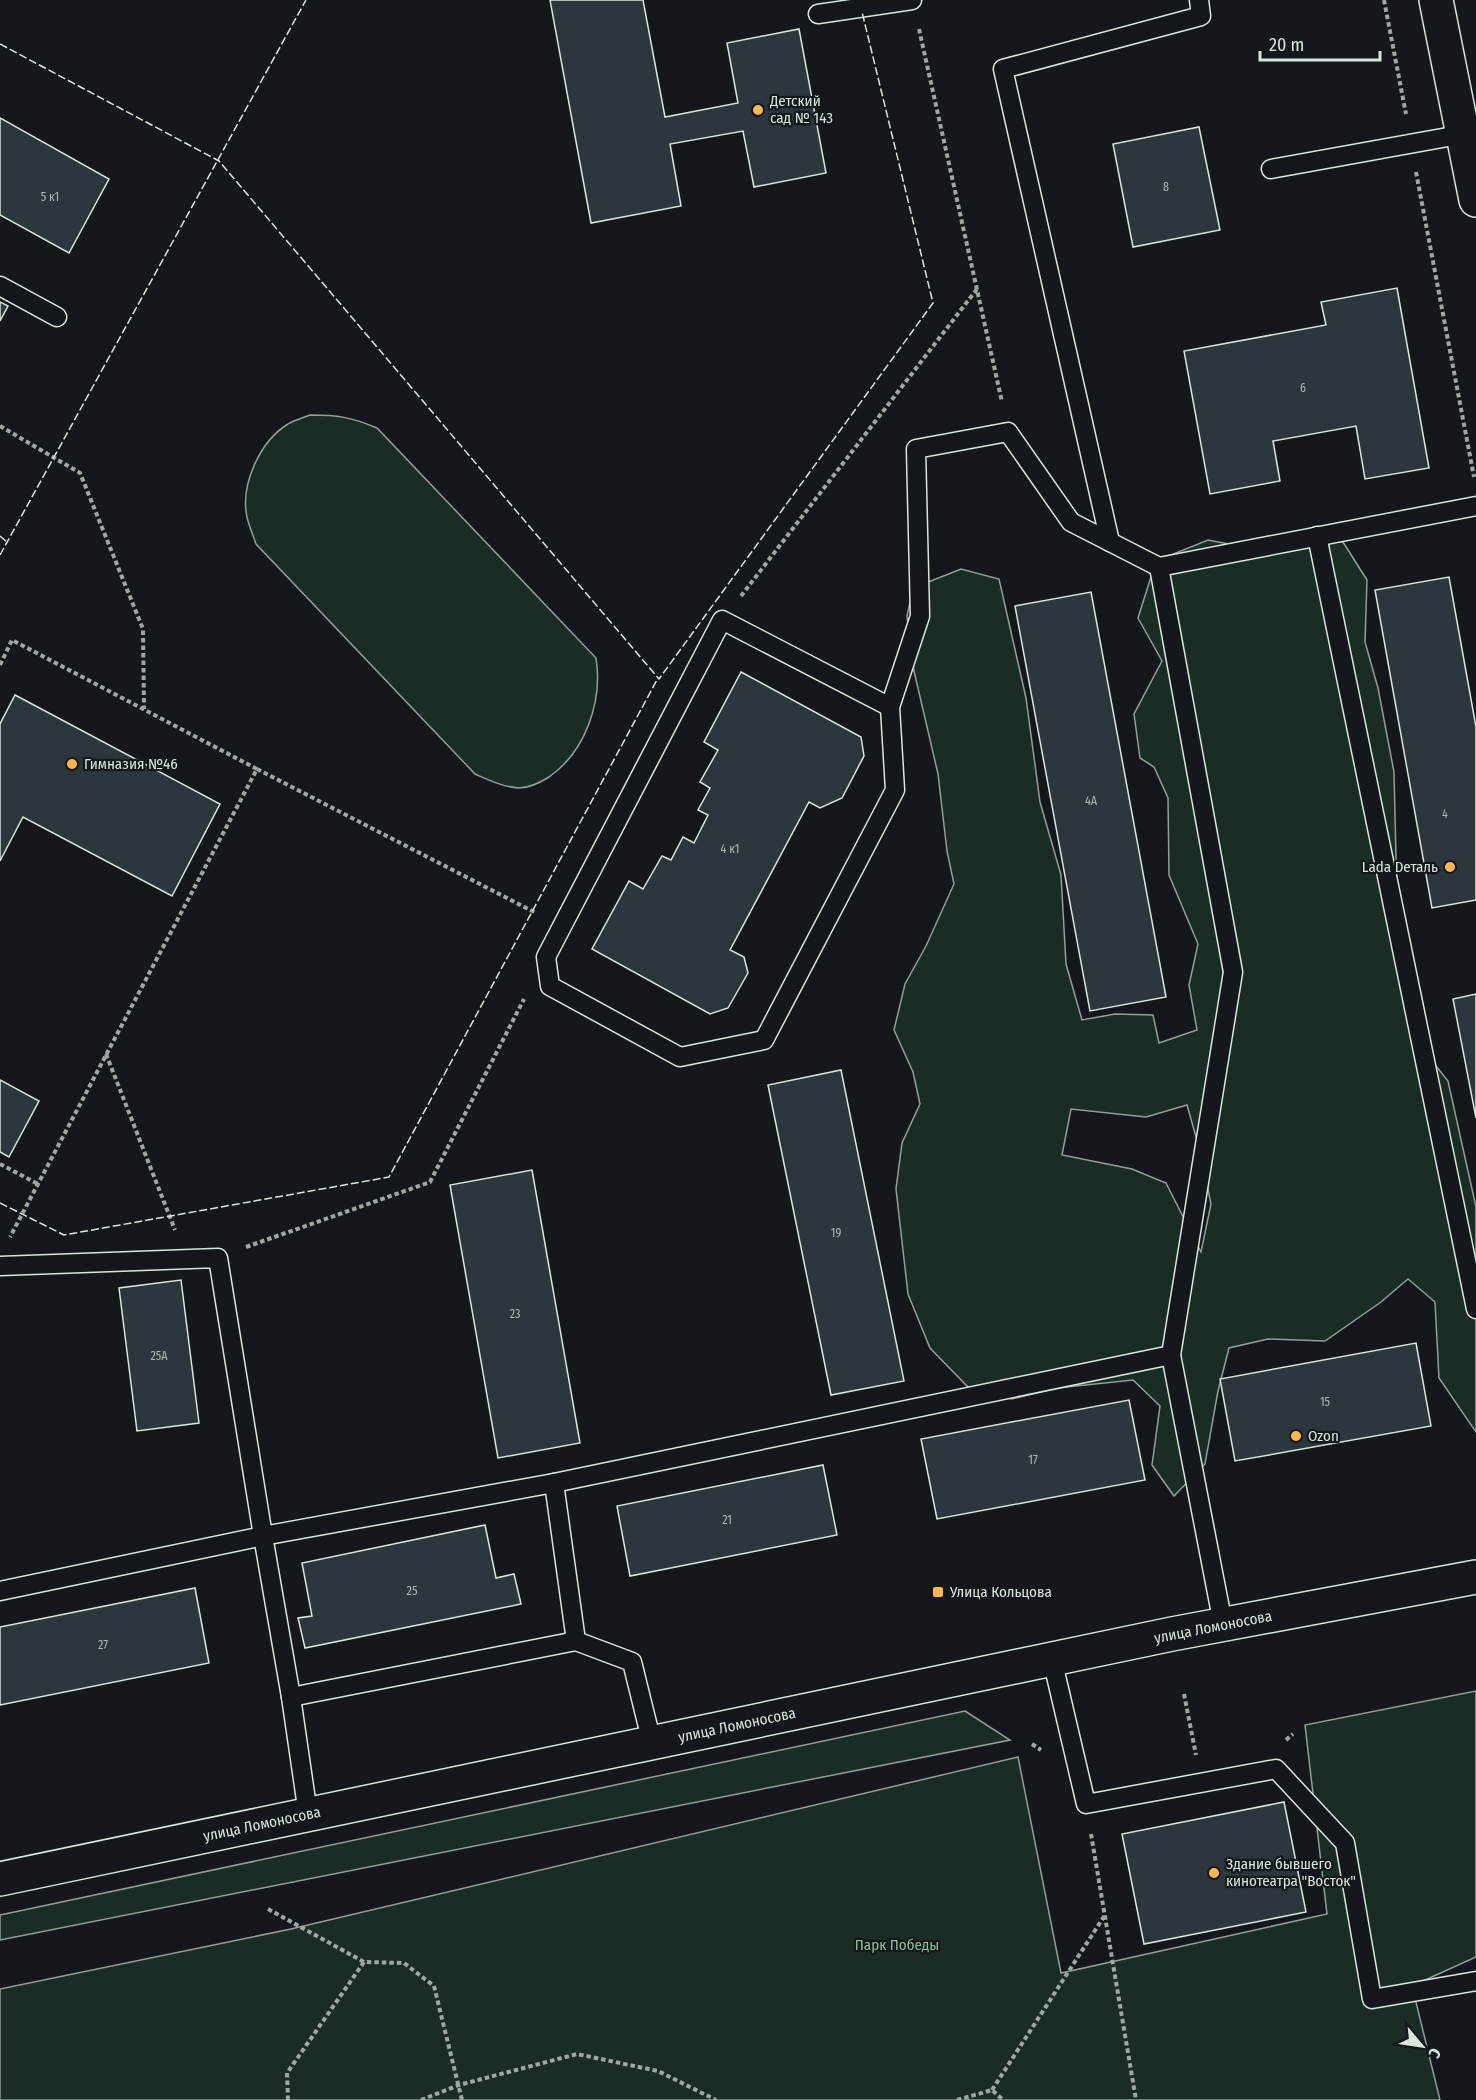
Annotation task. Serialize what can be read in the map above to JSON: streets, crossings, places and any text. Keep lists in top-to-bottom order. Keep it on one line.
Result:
{"streets":{"main road":["улица Ломоносова"]},"parks":["Парк Победы"],"places":{"other":["Детский сад № 143","Гимназия №46","Lada Dеталь","Ozon","Здание бывшего кинотеатра \"Восток\""],"transit":["Улица Кольцова"]},"house_numbers":["8","5 к1","6","4А","4","4 к1","19","23","25А","15","17","21","25","27"],"scale_bar":"20 m","north":"bottom right"}
